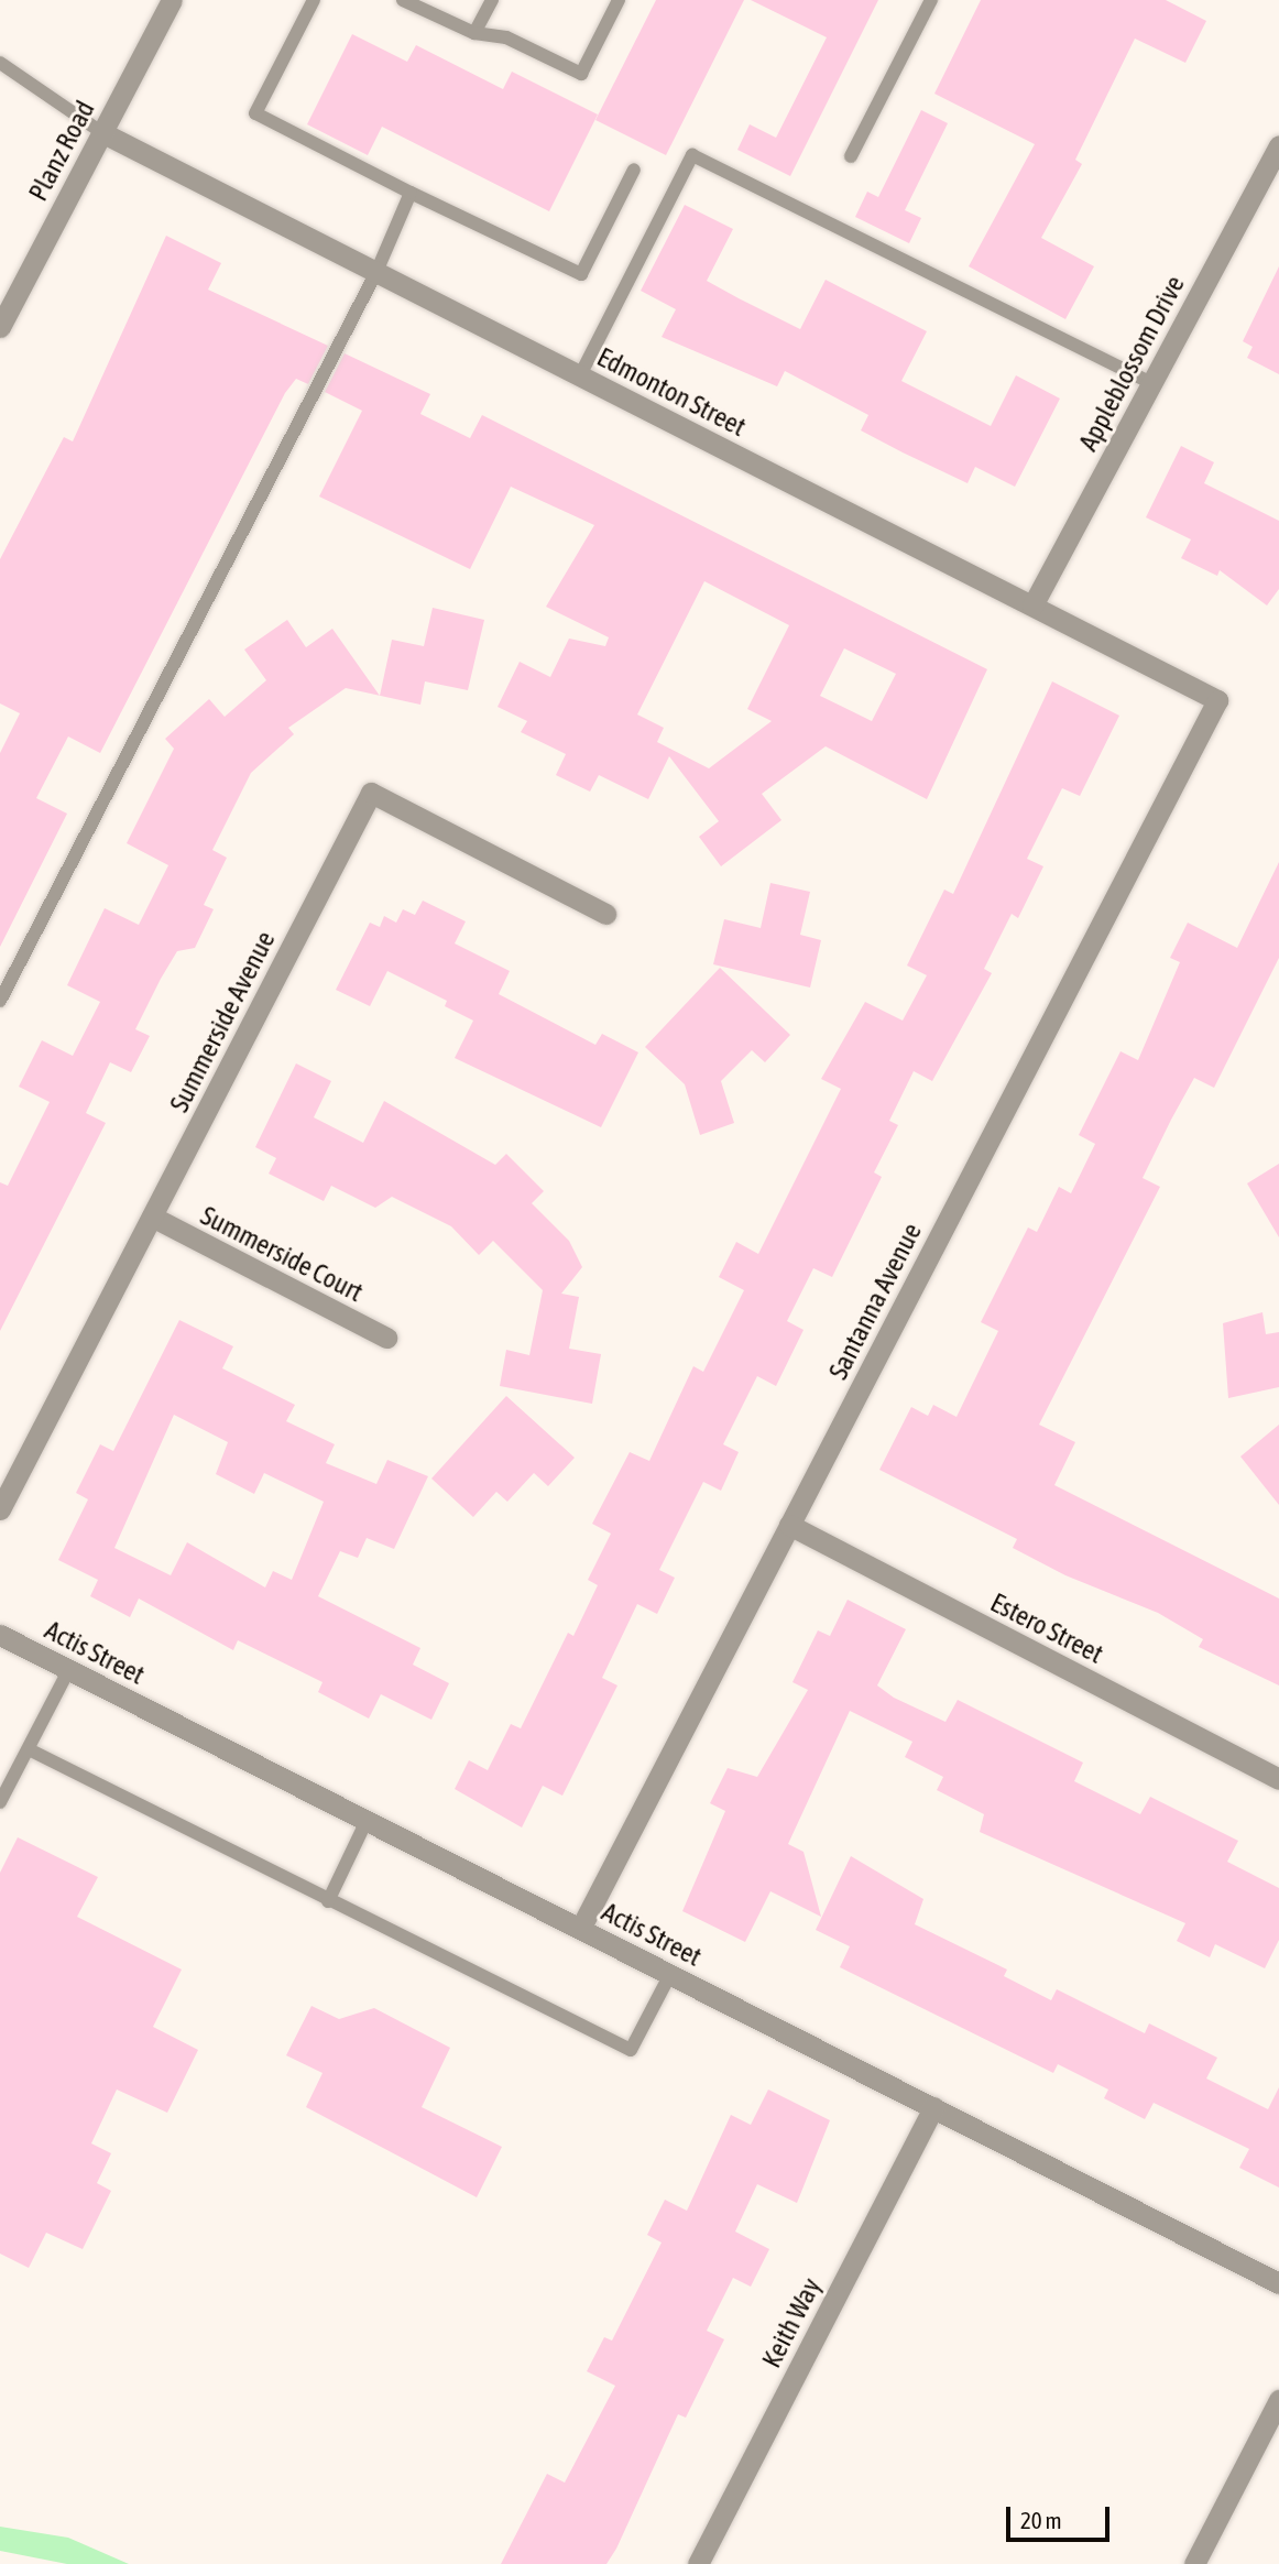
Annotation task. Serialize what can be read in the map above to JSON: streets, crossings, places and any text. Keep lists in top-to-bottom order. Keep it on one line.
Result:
{"streets":{"street":["Planz Road","Appleblossom Drive","Edmonton Street","Summerside Avenue","Summerside Court","Santanna Avenue","Estero Street","Actis Street","Keith Way"]},"crossings":[["Planz Road","Edmonton Street"],["Appleblossom Drive","Edmonton Street"],["Edmonton Street","Santanna Avenue"],["Summerside Avenue","Summerside Court"],["Santanna Avenue","Estero Street"],["Santanna Avenue","Actis Street"],["Actis Street","Keith Way"]],"scale_bar":"20 m"}
